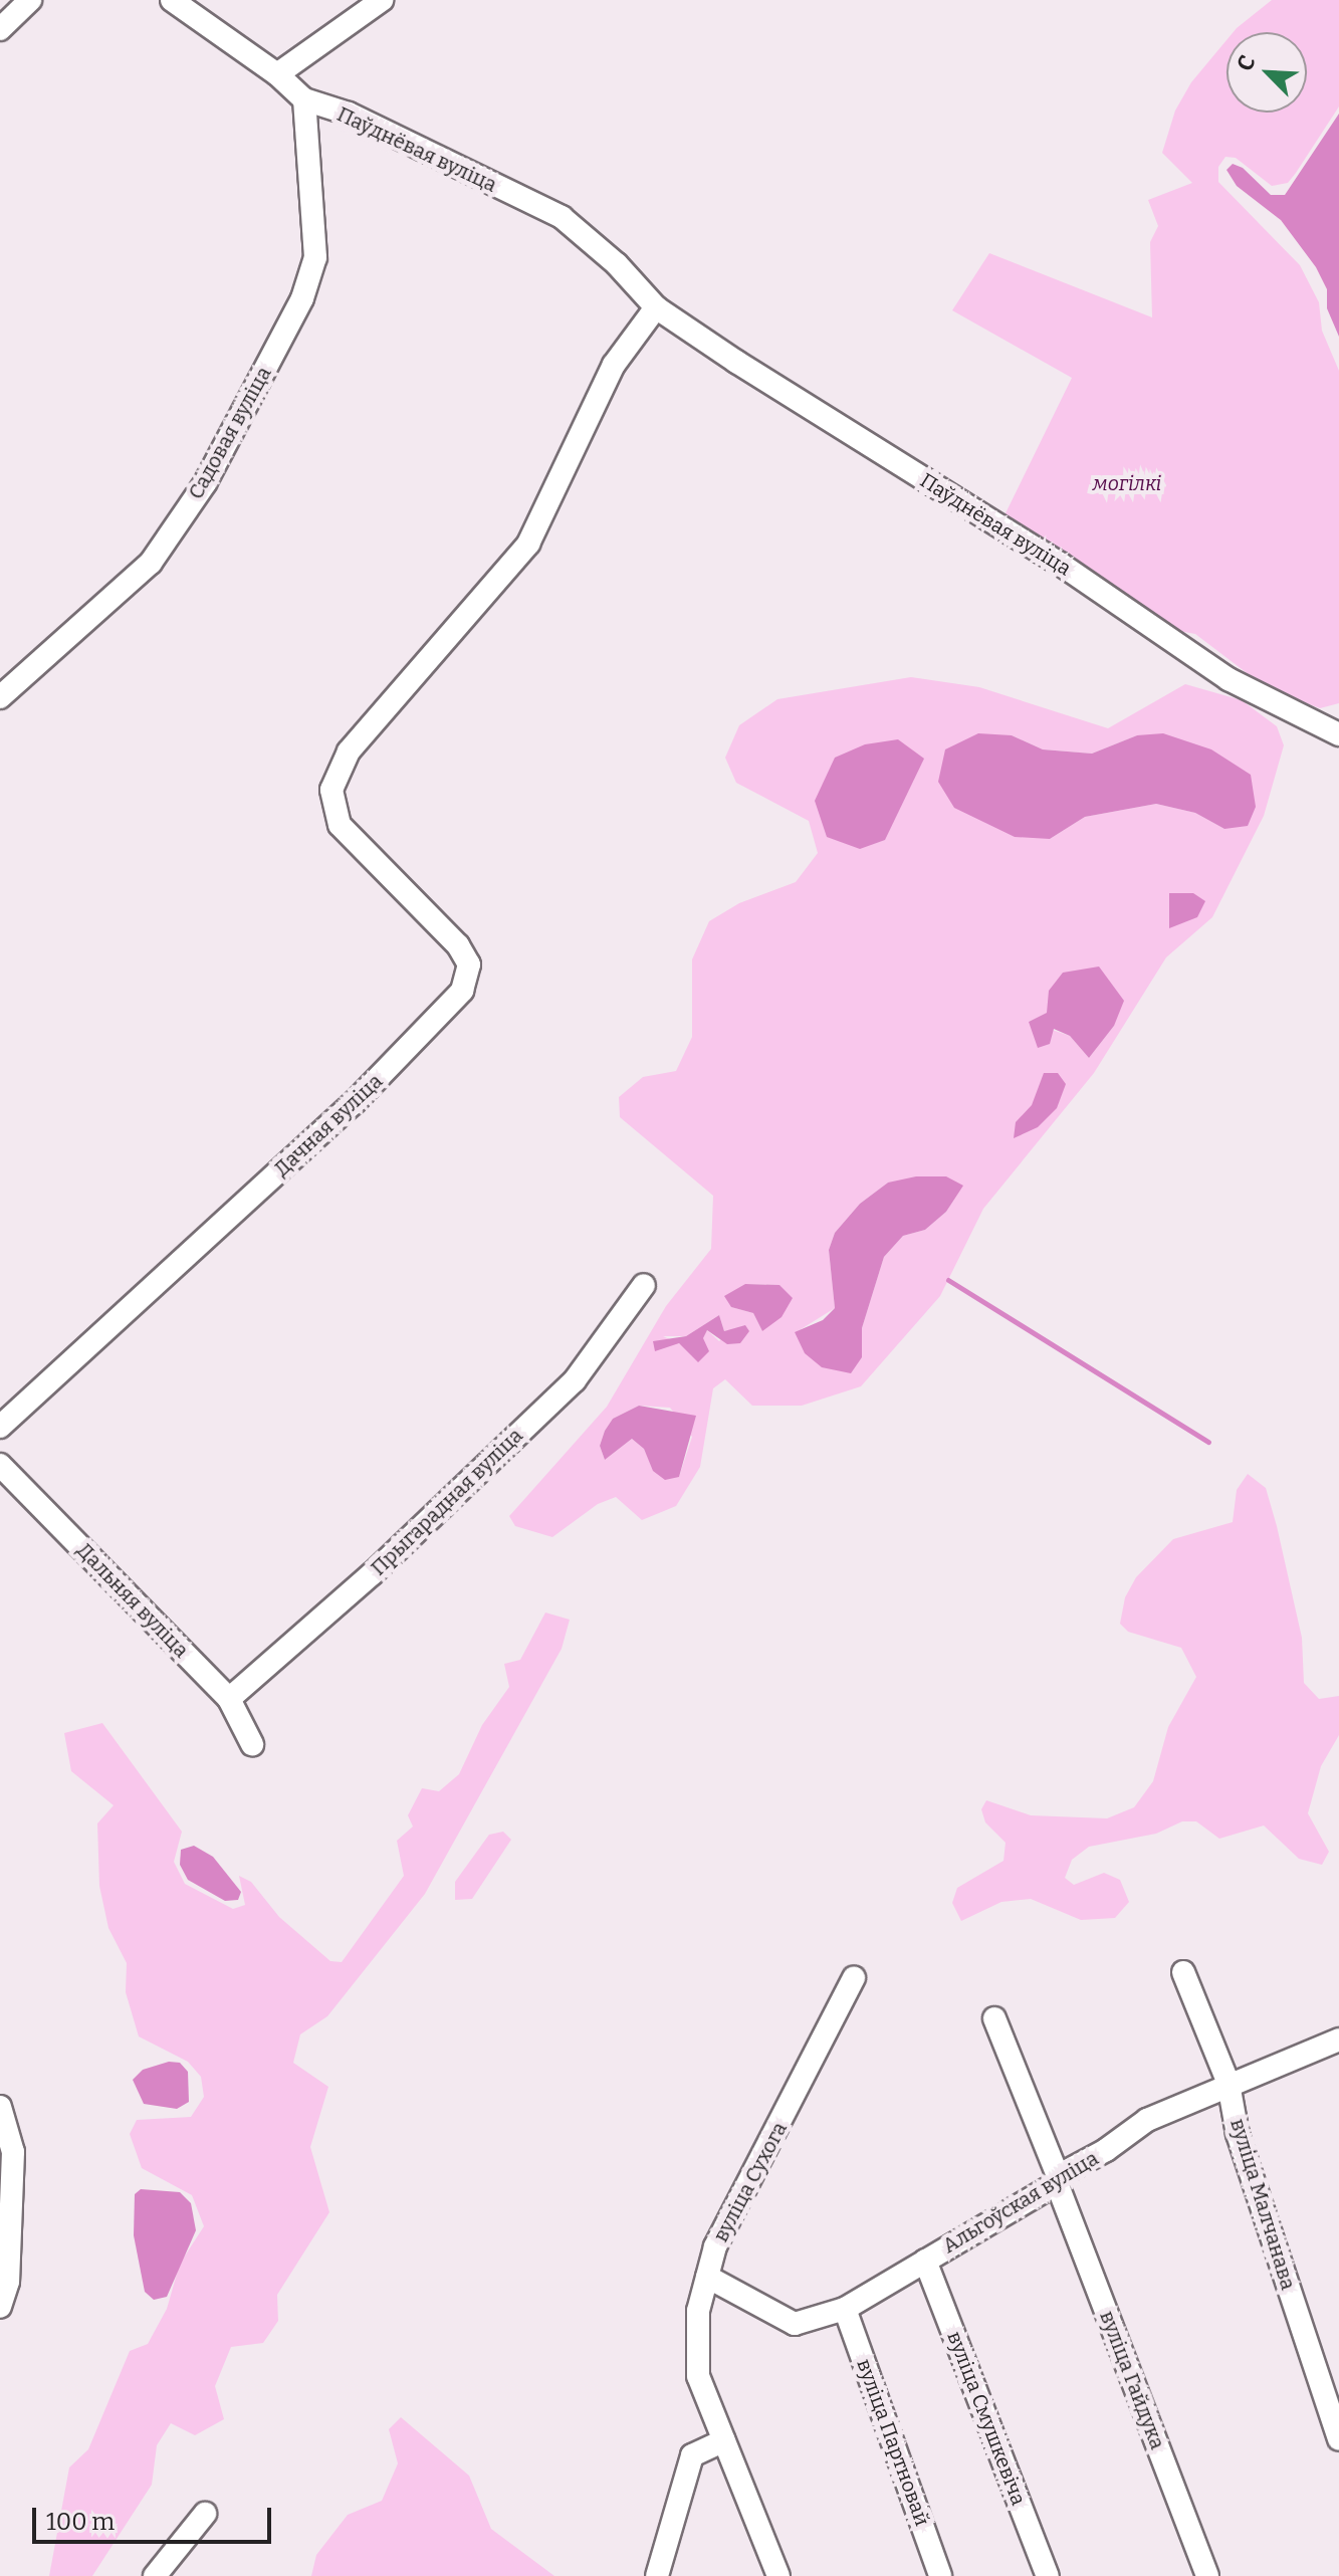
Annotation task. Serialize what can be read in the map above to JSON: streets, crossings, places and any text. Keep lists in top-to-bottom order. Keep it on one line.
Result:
{"streets":{"street":["Паўднёвая вуліца","Садовая вуліца","Дачная вуліца","Прыгарадная вуліца","Дальняя вуліца","вуліца Сухога","Альгоўская вуліца","вуліца Малчанава","вуліца Гайдука","вуліца Смушкевіча","вуліца Партновай"]},"crossings":[["Паўднёвая вуліца","Садовая вуліца"],["Паўднёвая вуліца","Дачная вуліца"],["Прыгарадная вуліца","Дальняя вуліца"],["вуліца Сухога","Альгоўская вуліца"],["Альгоўская вуліца","вуліца Малчанава"],["Альгоўская вуліца","вуліца Гайдука"],["Альгоўская вуліца","вуліца Смушкевіча"],["Альгоўская вуліца","вуліца Партновай"]],"parks":["могілкі"],"scale_bar":"100 m","north":"top left"}
